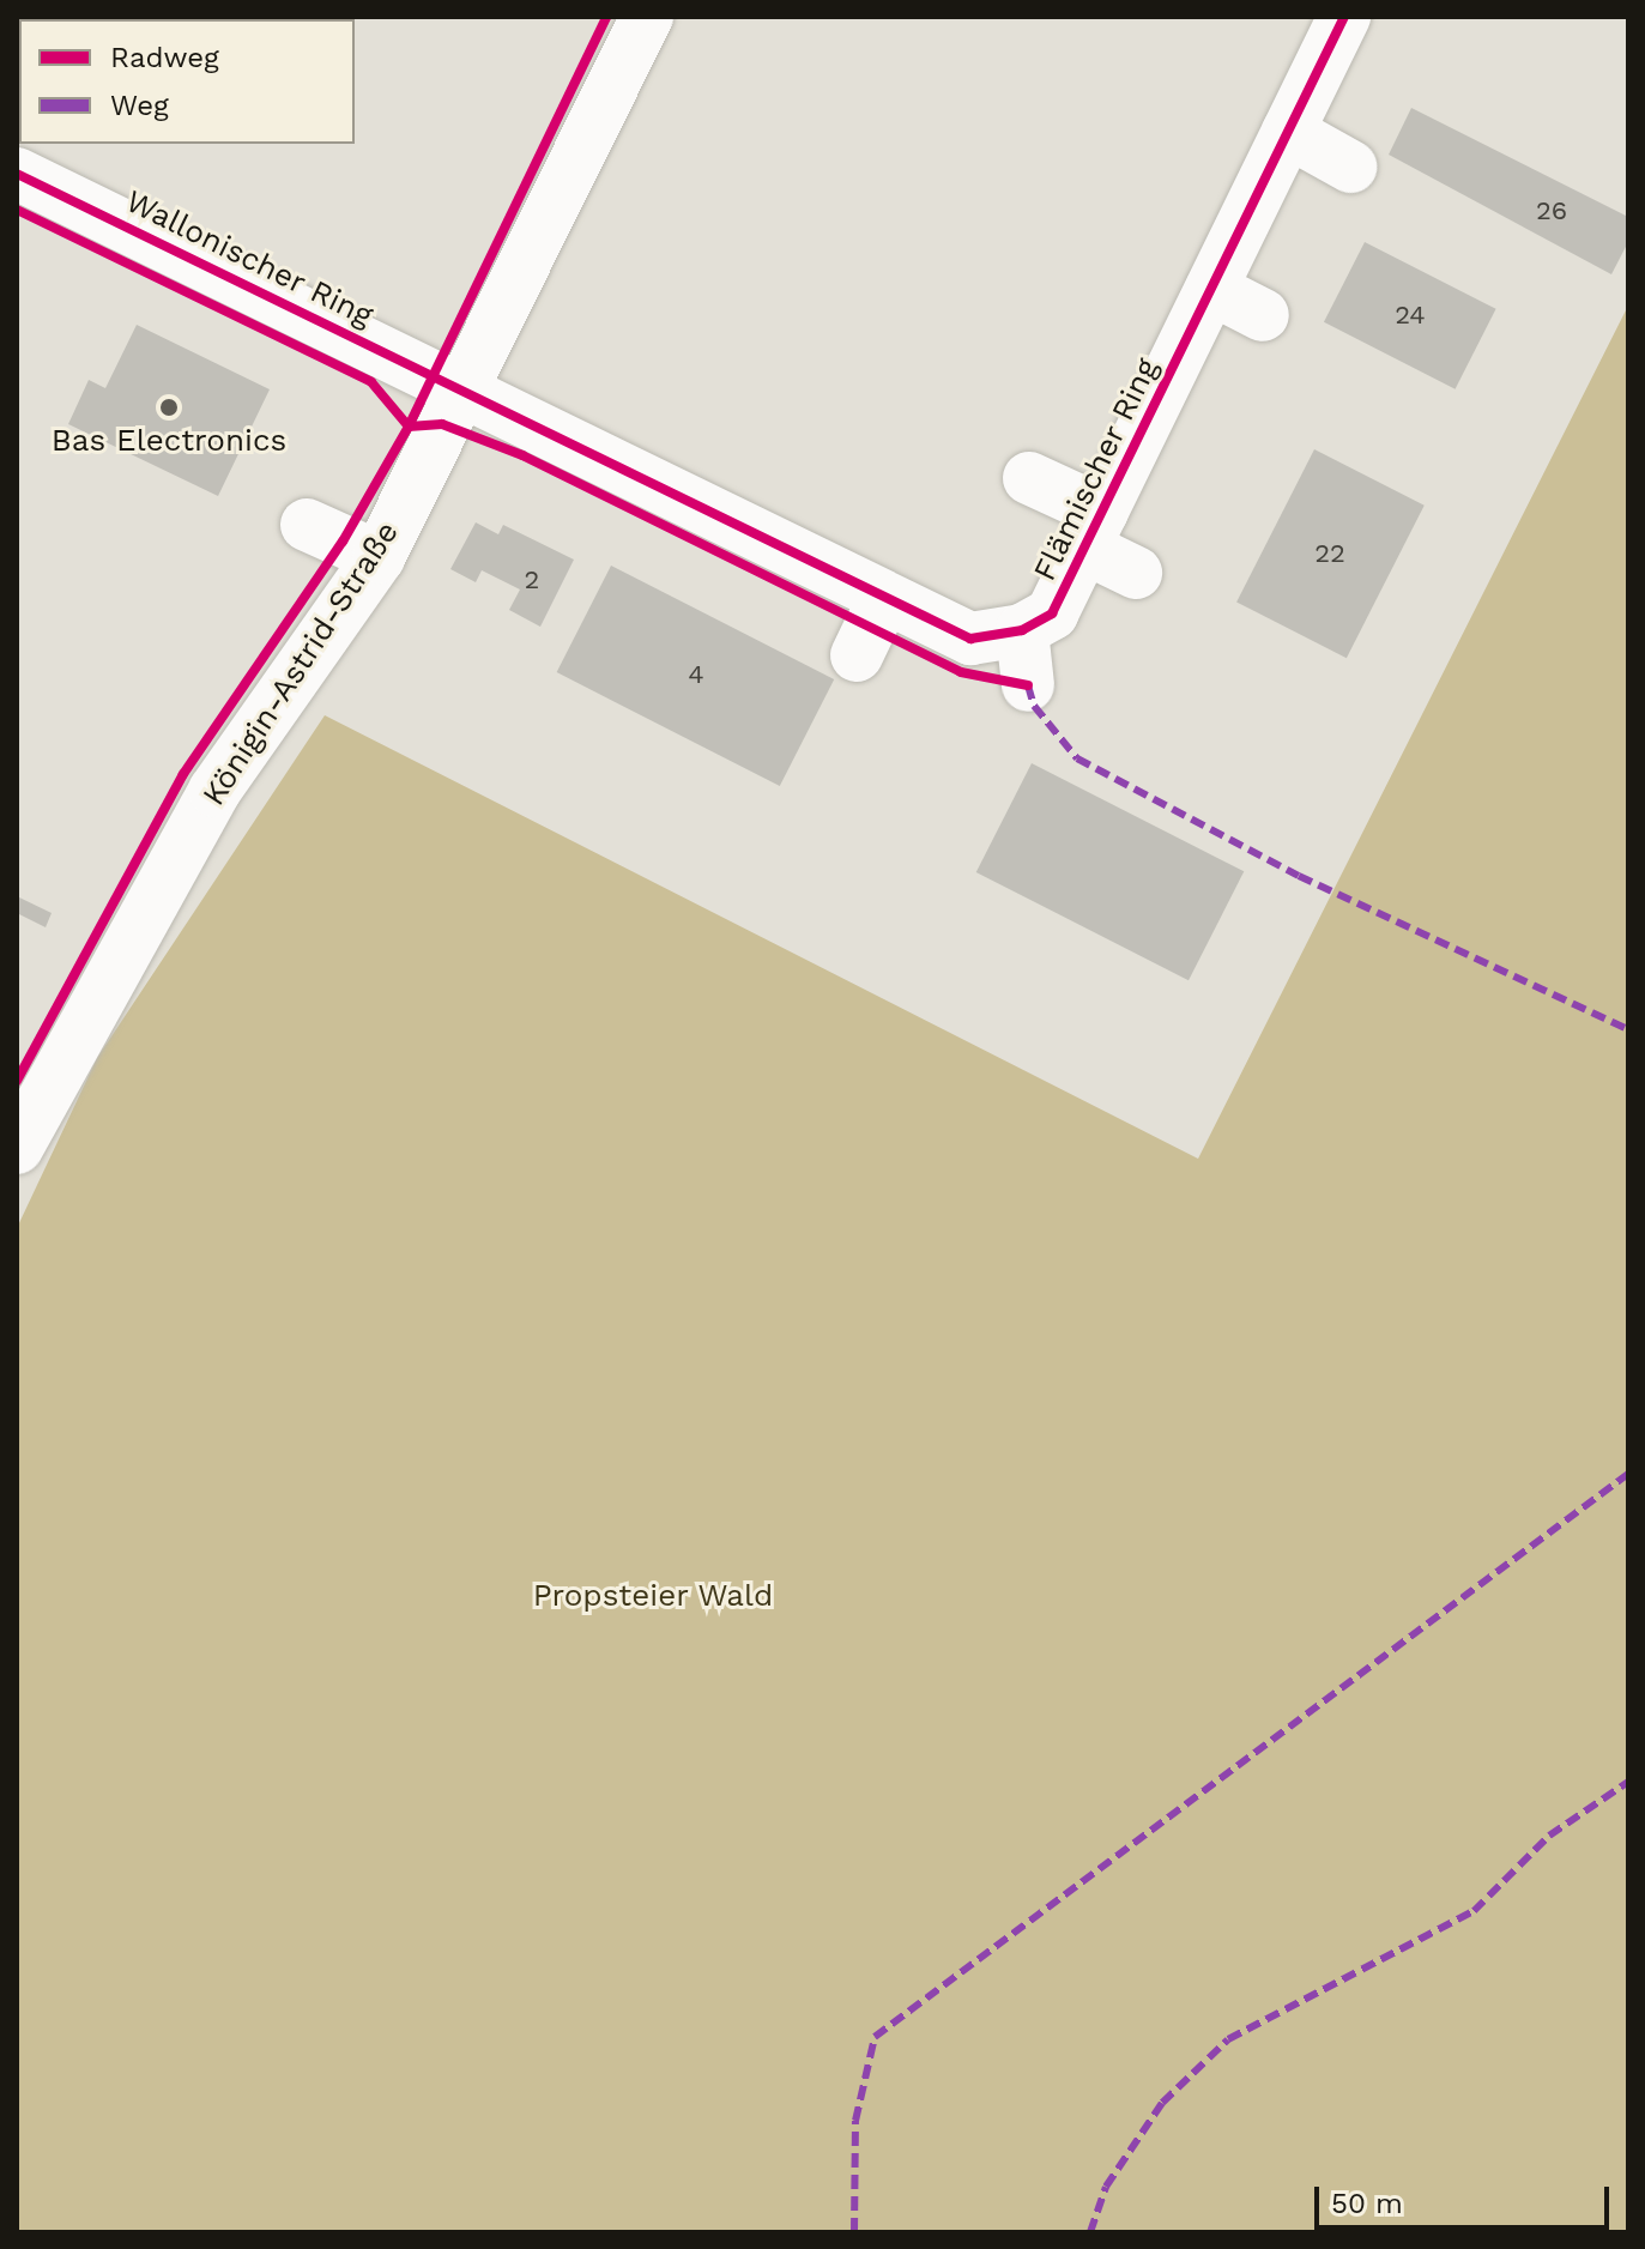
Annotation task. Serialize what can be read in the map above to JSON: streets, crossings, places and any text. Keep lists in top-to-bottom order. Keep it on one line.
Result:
{"streets":{"street":["Wallonischer Ring","Flämischer Ring","Königin-Astrid-Straße"]},"crossings":[["Wallonischer Ring","Flämischer Ring"],["Wallonischer Ring","Königin-Astrid-Straße"],["Flämischer Ring","Königin-Astrid-Straße"]],"parks":["Propsteier Wald"],"places":["Bas Electronics"],"house_numbers":["26","24","22","2","4"],"legend":["Radweg","Weg"],"scale_bar":"50 m"}
